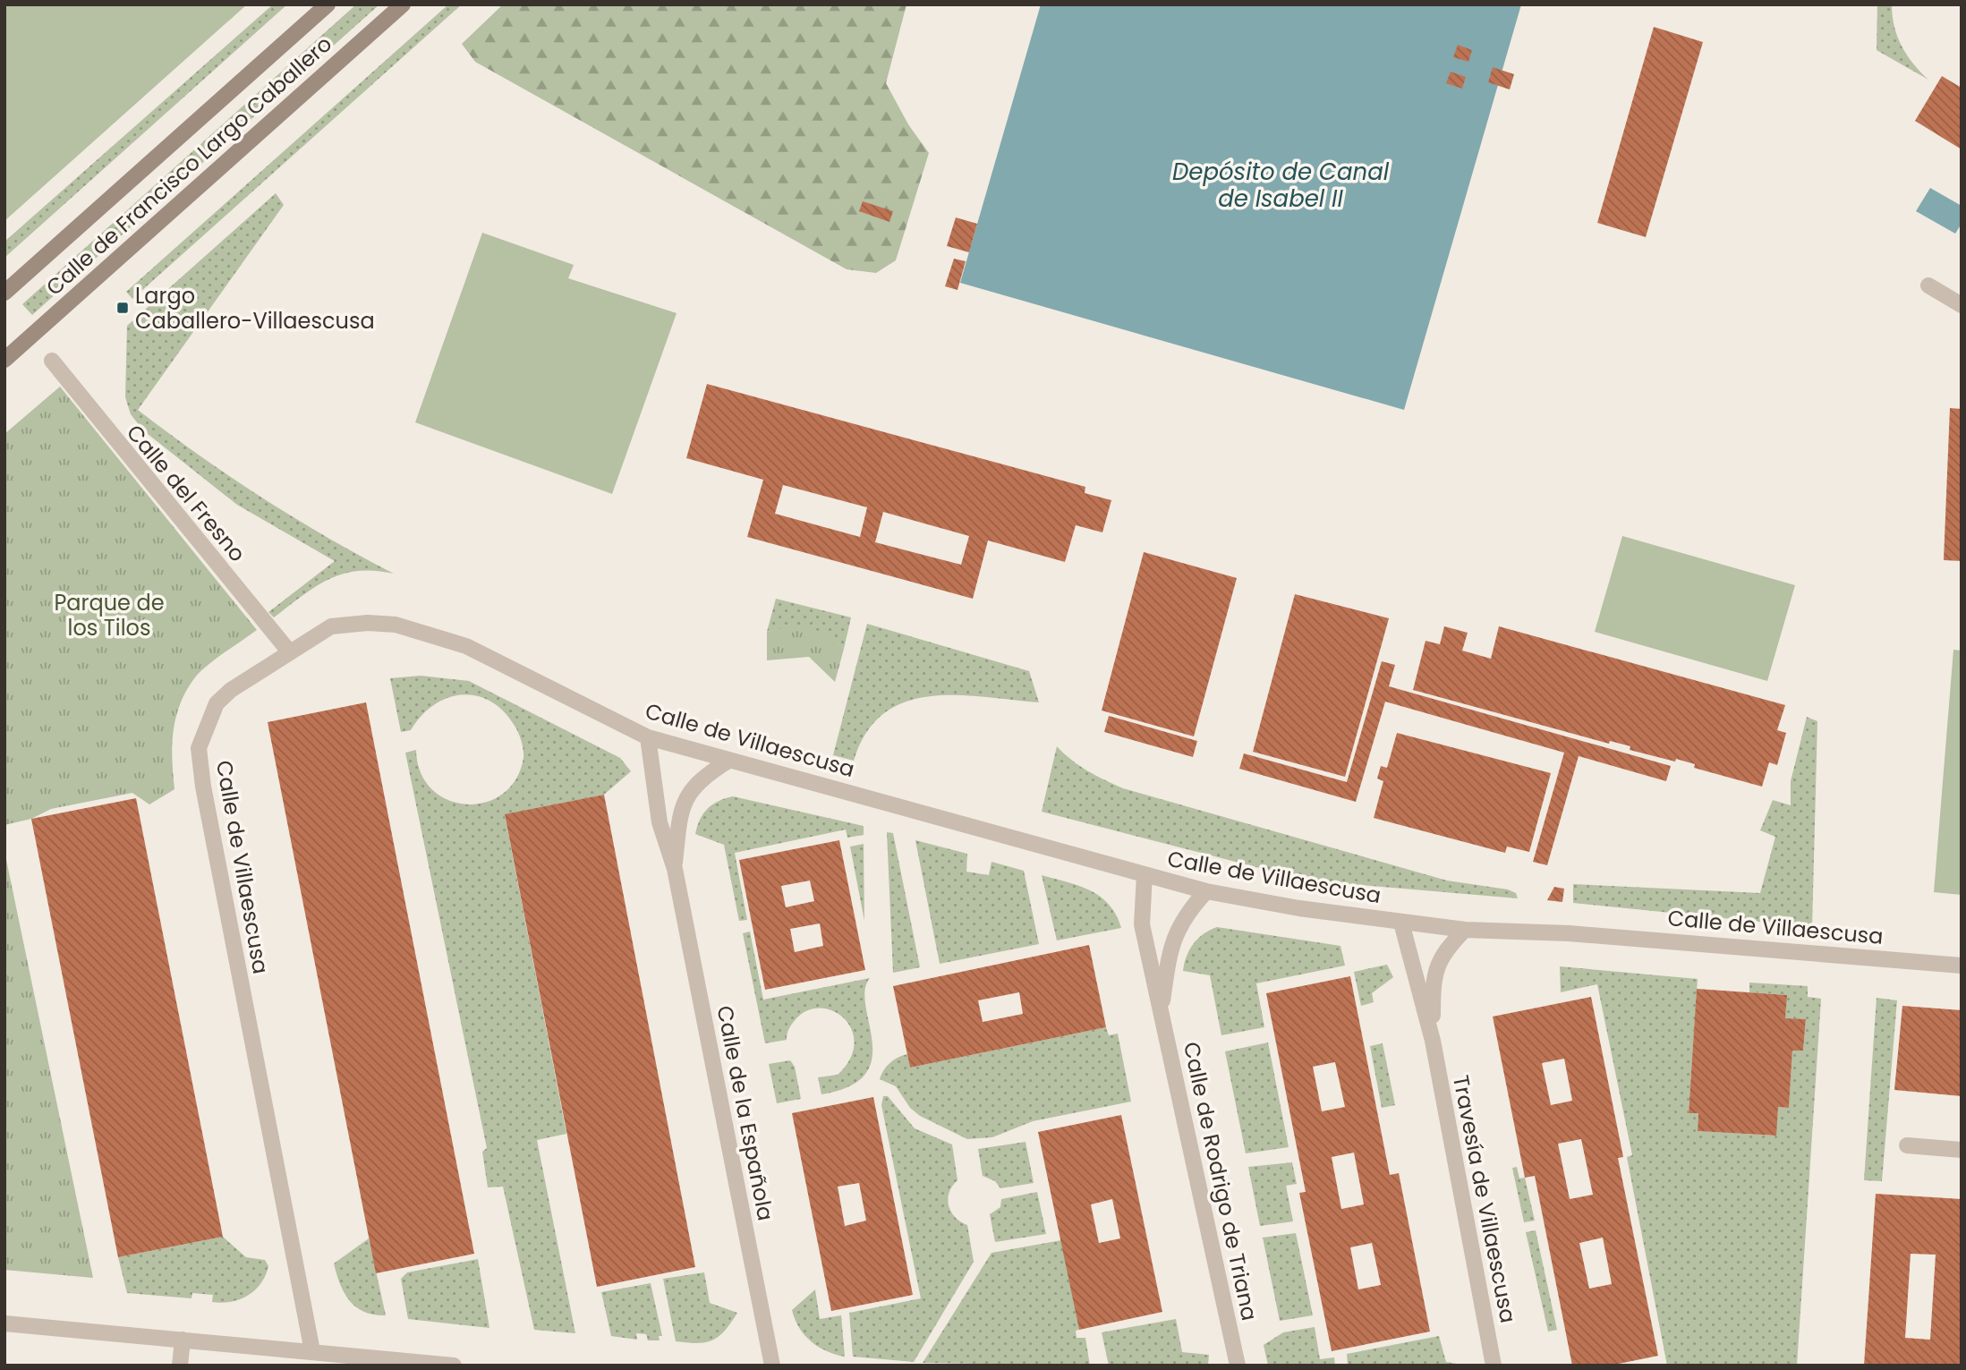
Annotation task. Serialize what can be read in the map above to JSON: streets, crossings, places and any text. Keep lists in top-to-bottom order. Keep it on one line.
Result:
{"streets":{"main road":["Calle de Francisco Largo Caballero"],"street":["Calle del Fresno","Calle de Villaescusa","Calle de la Española","Calle de Rodrigo de Triana","Travesía de Villaescusa"]},"crossings":[["Calle del Fresno","Calle de Villaescusa"],["Calle de Villaescusa","Calle de la Española"],["Calle de Villaescusa","Calle de Rodrigo de Triana"],["Calle de Villaescusa","Travesía de Villaescusa"]],"water":["Depósito de Canal de Isabel II"],"parks":["Parque de los Tilos"],"places":{"transit":["Largo Caballero-Villaescusa"]}}
